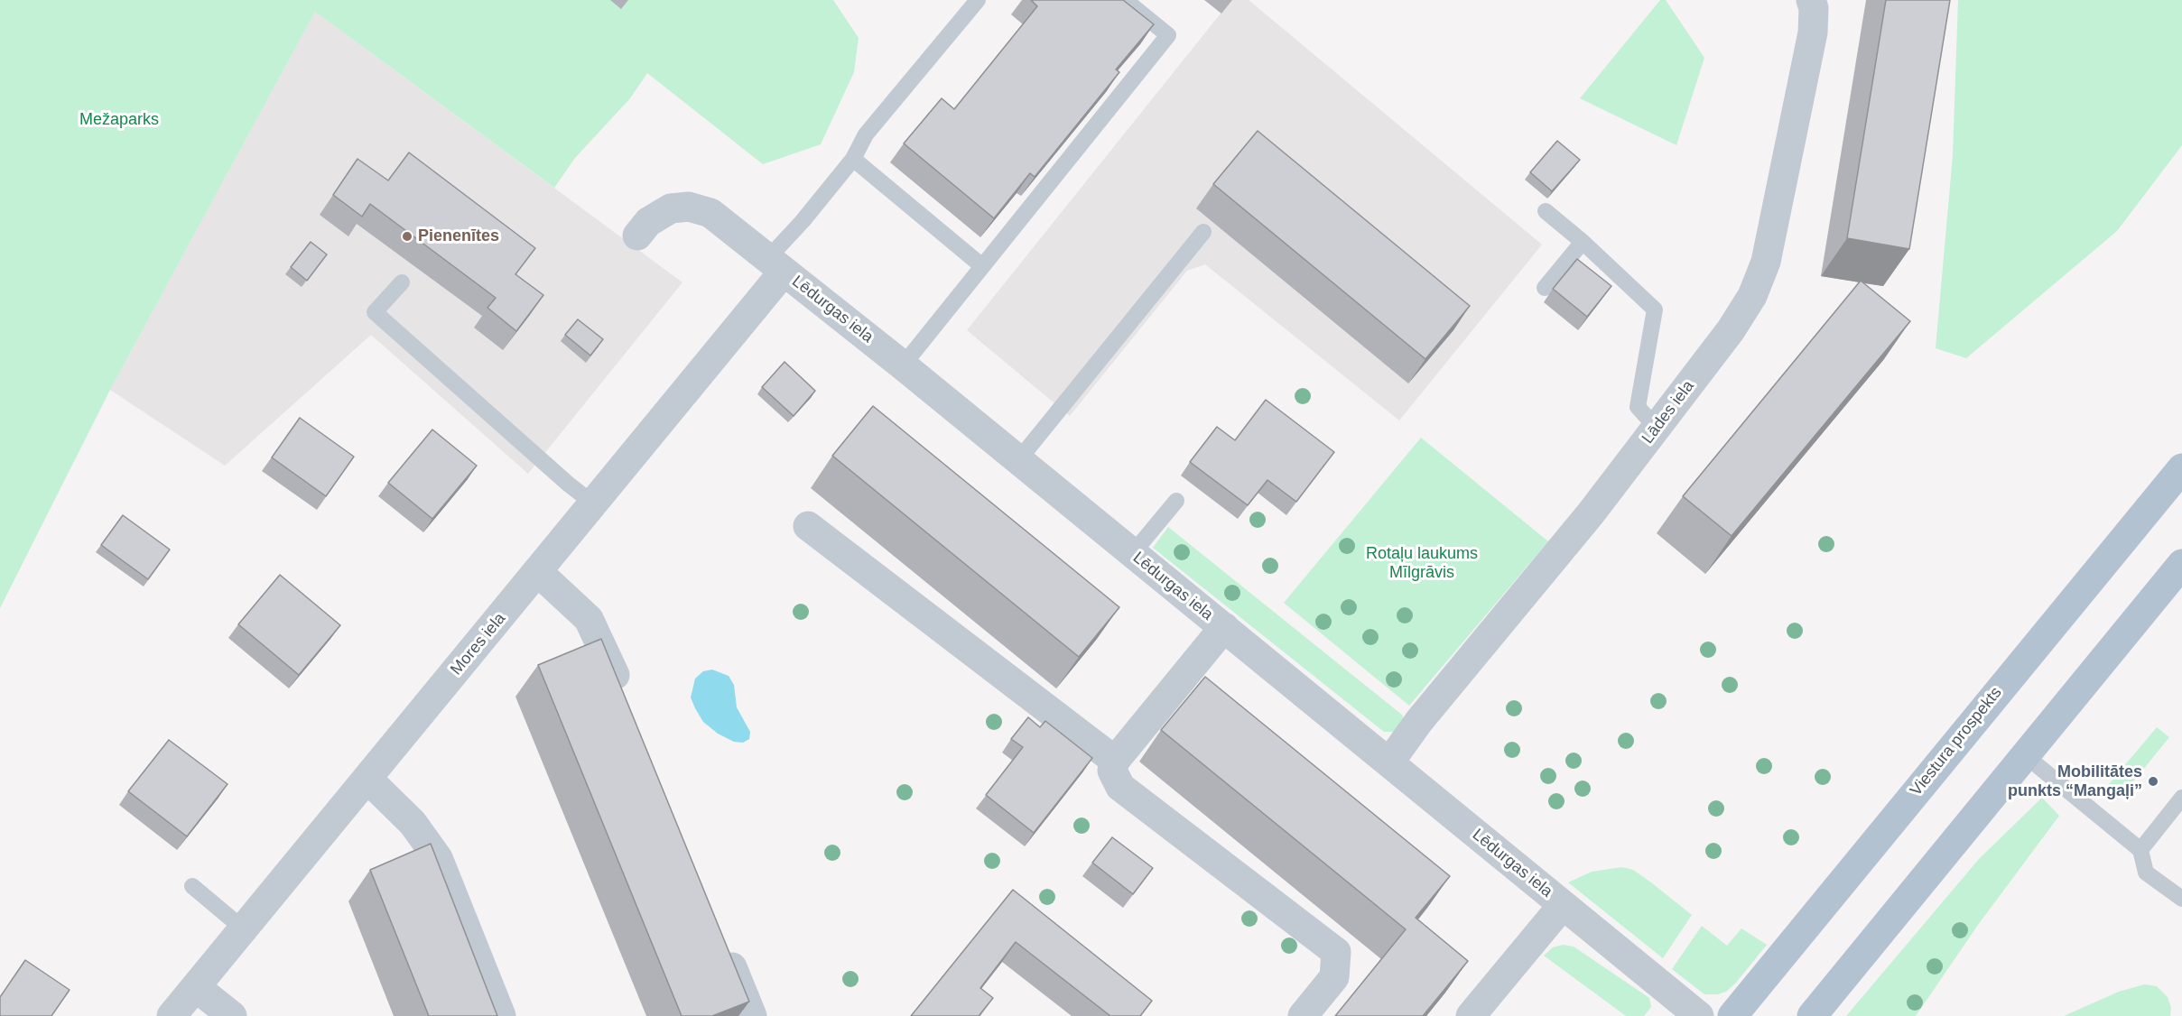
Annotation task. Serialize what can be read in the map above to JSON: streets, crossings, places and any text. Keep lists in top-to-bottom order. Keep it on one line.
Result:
{"streets":{"main road":["Viestura prospekts"],"street":["Lēdurgas iela","Lādes iela","Mores iela"]},"crossings":[["Lēdurgas iela","Lādes iela"],["Lēdurgas iela","Mores iela"]],"parks":["Mežaparks","Rotaļu laukums Mīlgrāvis"],"places":["Pienenītes","Mobilitātes punkts “Mangaļi”"]}
